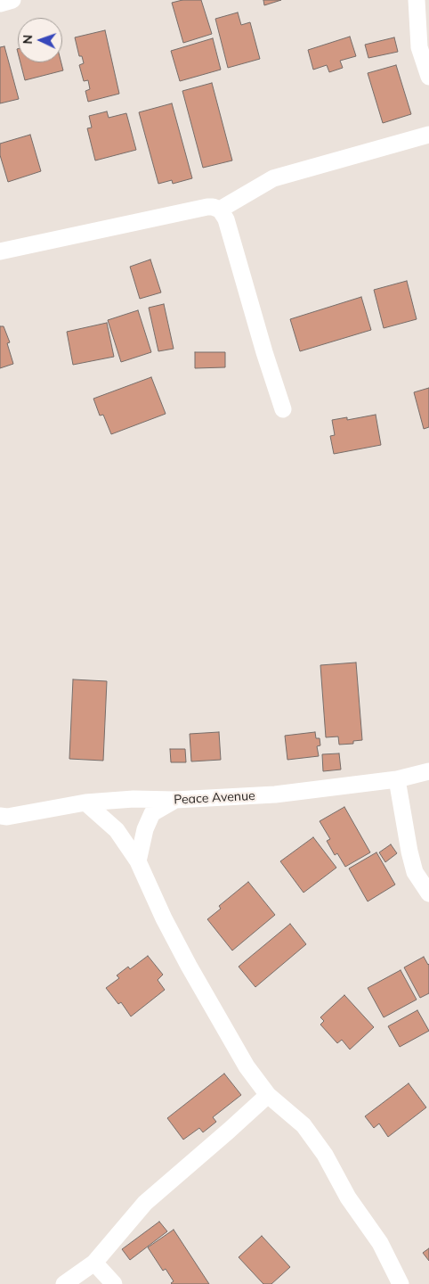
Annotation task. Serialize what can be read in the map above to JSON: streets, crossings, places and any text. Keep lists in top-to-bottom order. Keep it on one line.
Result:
{"streets":{"street":["Peace Avenue"]},"north":"left"}
